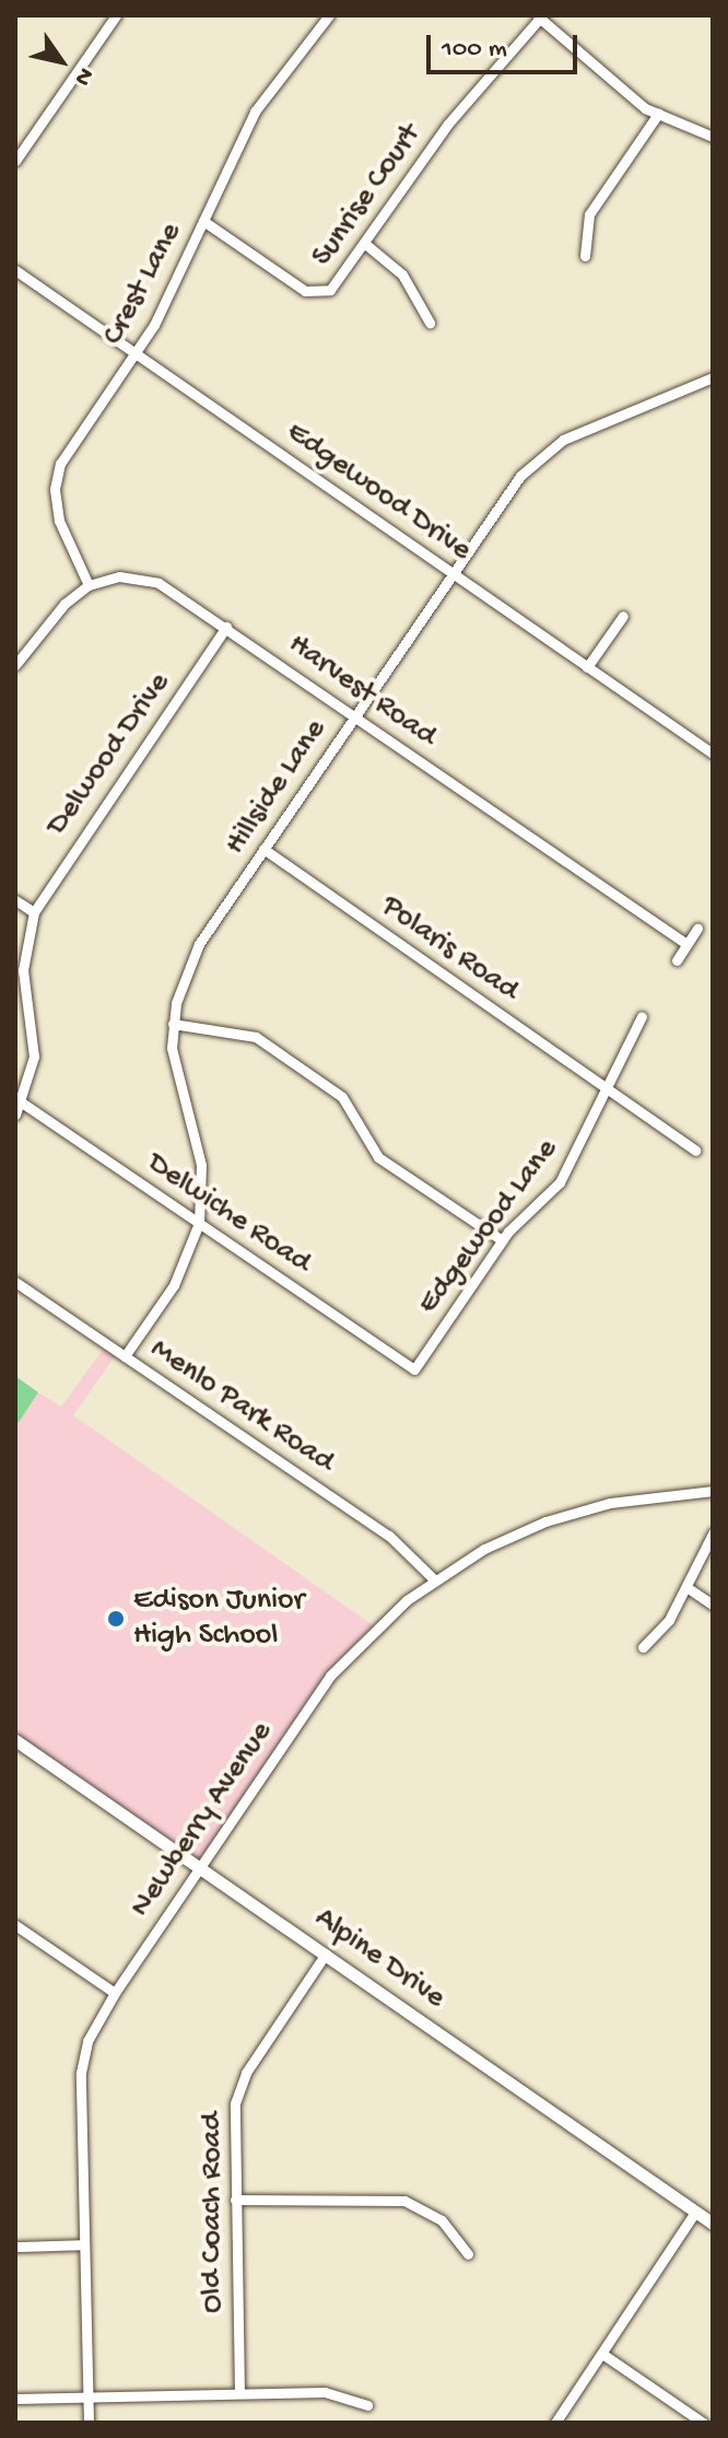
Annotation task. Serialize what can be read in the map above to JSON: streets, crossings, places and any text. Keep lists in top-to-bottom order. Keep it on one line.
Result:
{"streets":{"street":["Sunrise Court","Crest Lane","Edgewood Drive","Harvest Road","Delwood Drive","Hillside Lane","Polaris Road","Delwiche Road","Edgewood Lane","Menlo Park Road","Newberry Avenue","Alpine Drive","Old Coach Road"]},"crossings":[["Sunrise Court","Crest Lane"],["Crest Lane","Edgewood Drive"],["Crest Lane","Harvest Road"],["Edgewood Drive","Hillside Lane"],["Harvest Road","Delwood Drive"],["Harvest Road","Hillside Lane"],["Delwood Drive","Delwiche Road"],["Hillside Lane","Polaris Road"],["Hillside Lane","Delwiche Road"],["Hillside Lane","Menlo Park Road"],["Polaris Road","Edgewood Lane"],["Delwiche Road","Edgewood Lane"],["Menlo Park Road","Newberry Avenue"],["Newberry Avenue","Alpine Drive"],["Alpine Drive","Old Coach Road"]],"places":["Edison Junior High School"],"scale_bar":"100 m","north":"bottom right"}
